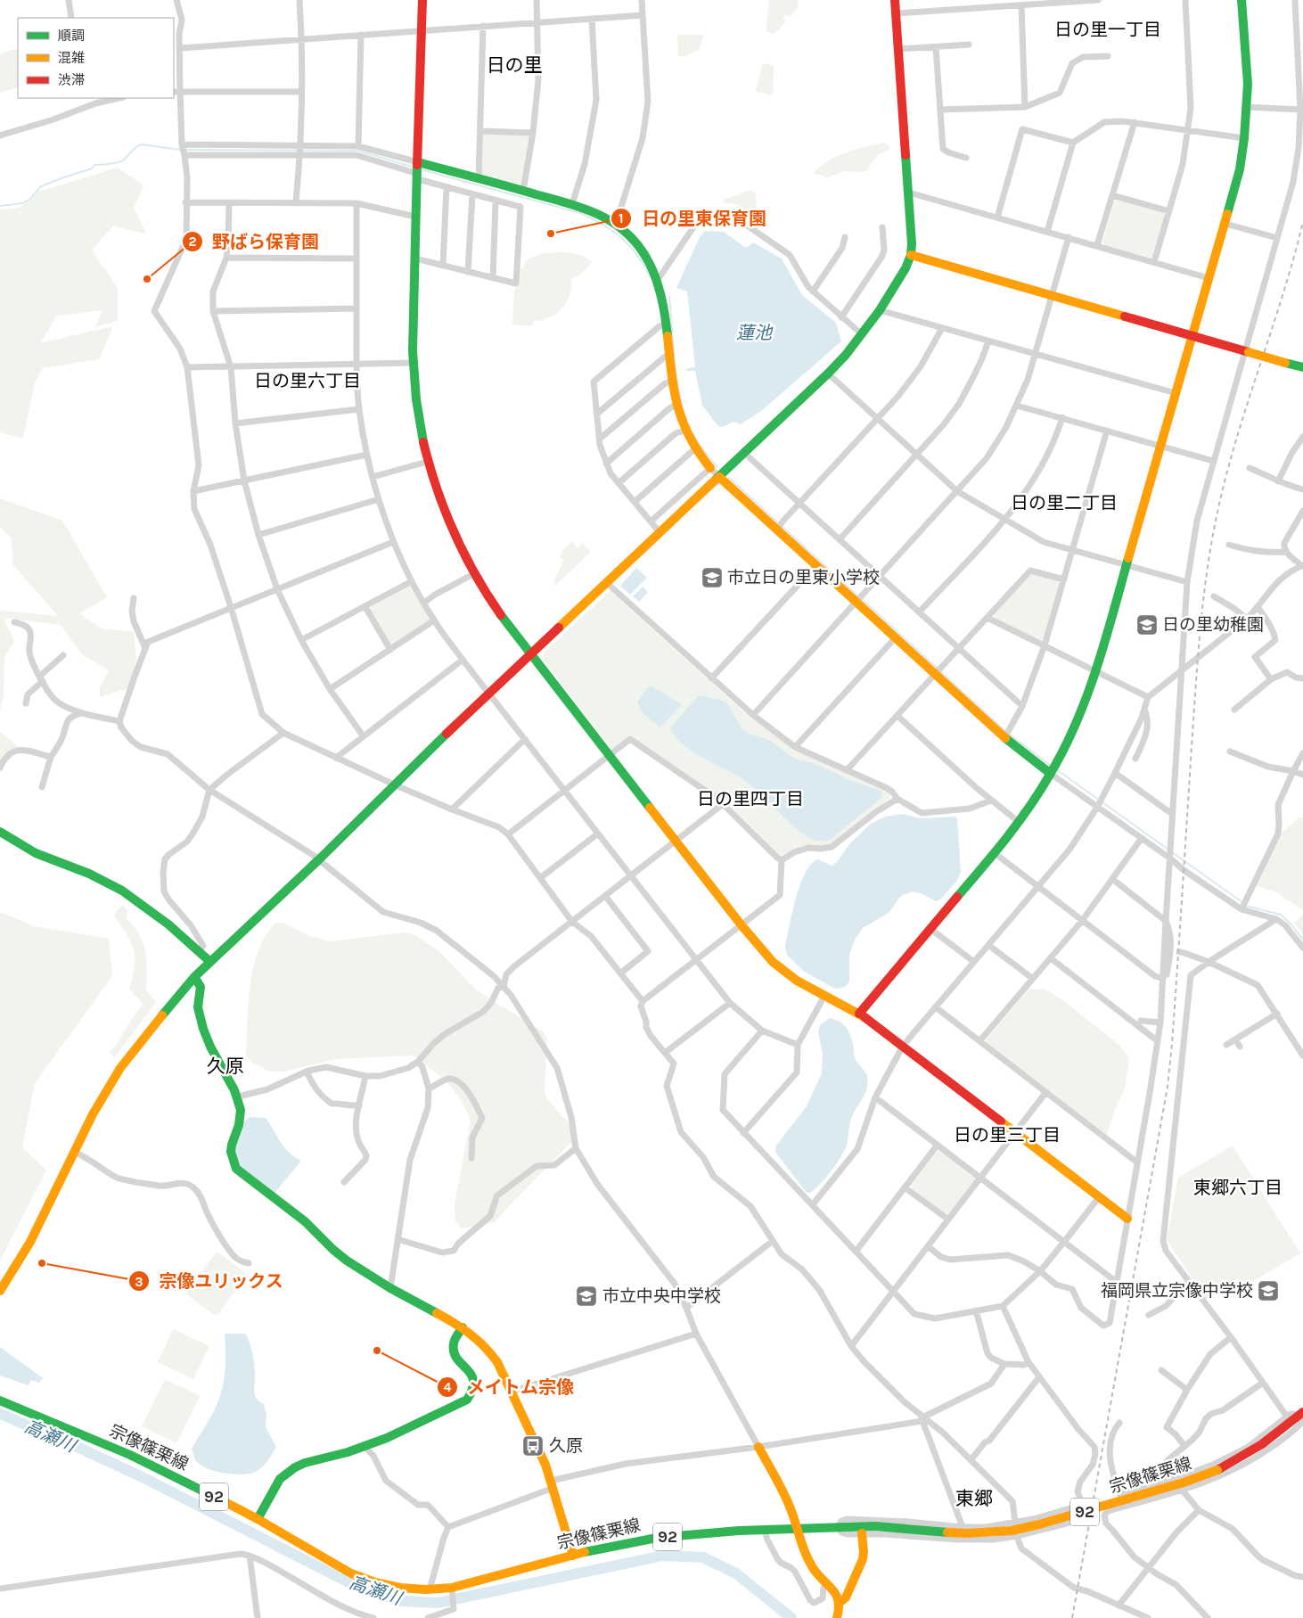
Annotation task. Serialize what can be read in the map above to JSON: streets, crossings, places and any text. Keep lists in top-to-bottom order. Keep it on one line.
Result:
{"streets":{"street":["宗像篠栗線","92"]},"districts":["日の里一丁目","日の里","日の里六丁目","日の里二丁目","日の里四丁目","久原","日の里三丁目","東郷六丁目","東郷"],"water":["蓮池","高瀬川"],"places":{"other":["日の里東保育園","野ばら保育園","宗像ユリックス","メイトム宗像"],"school or university":["市立日の里東小学校","日の里幼稚園","福岡県立宗像中学校","市立中央中学校"],"bus stop":["久原"]},"legend":["順調","混雑","渋滞"]}
